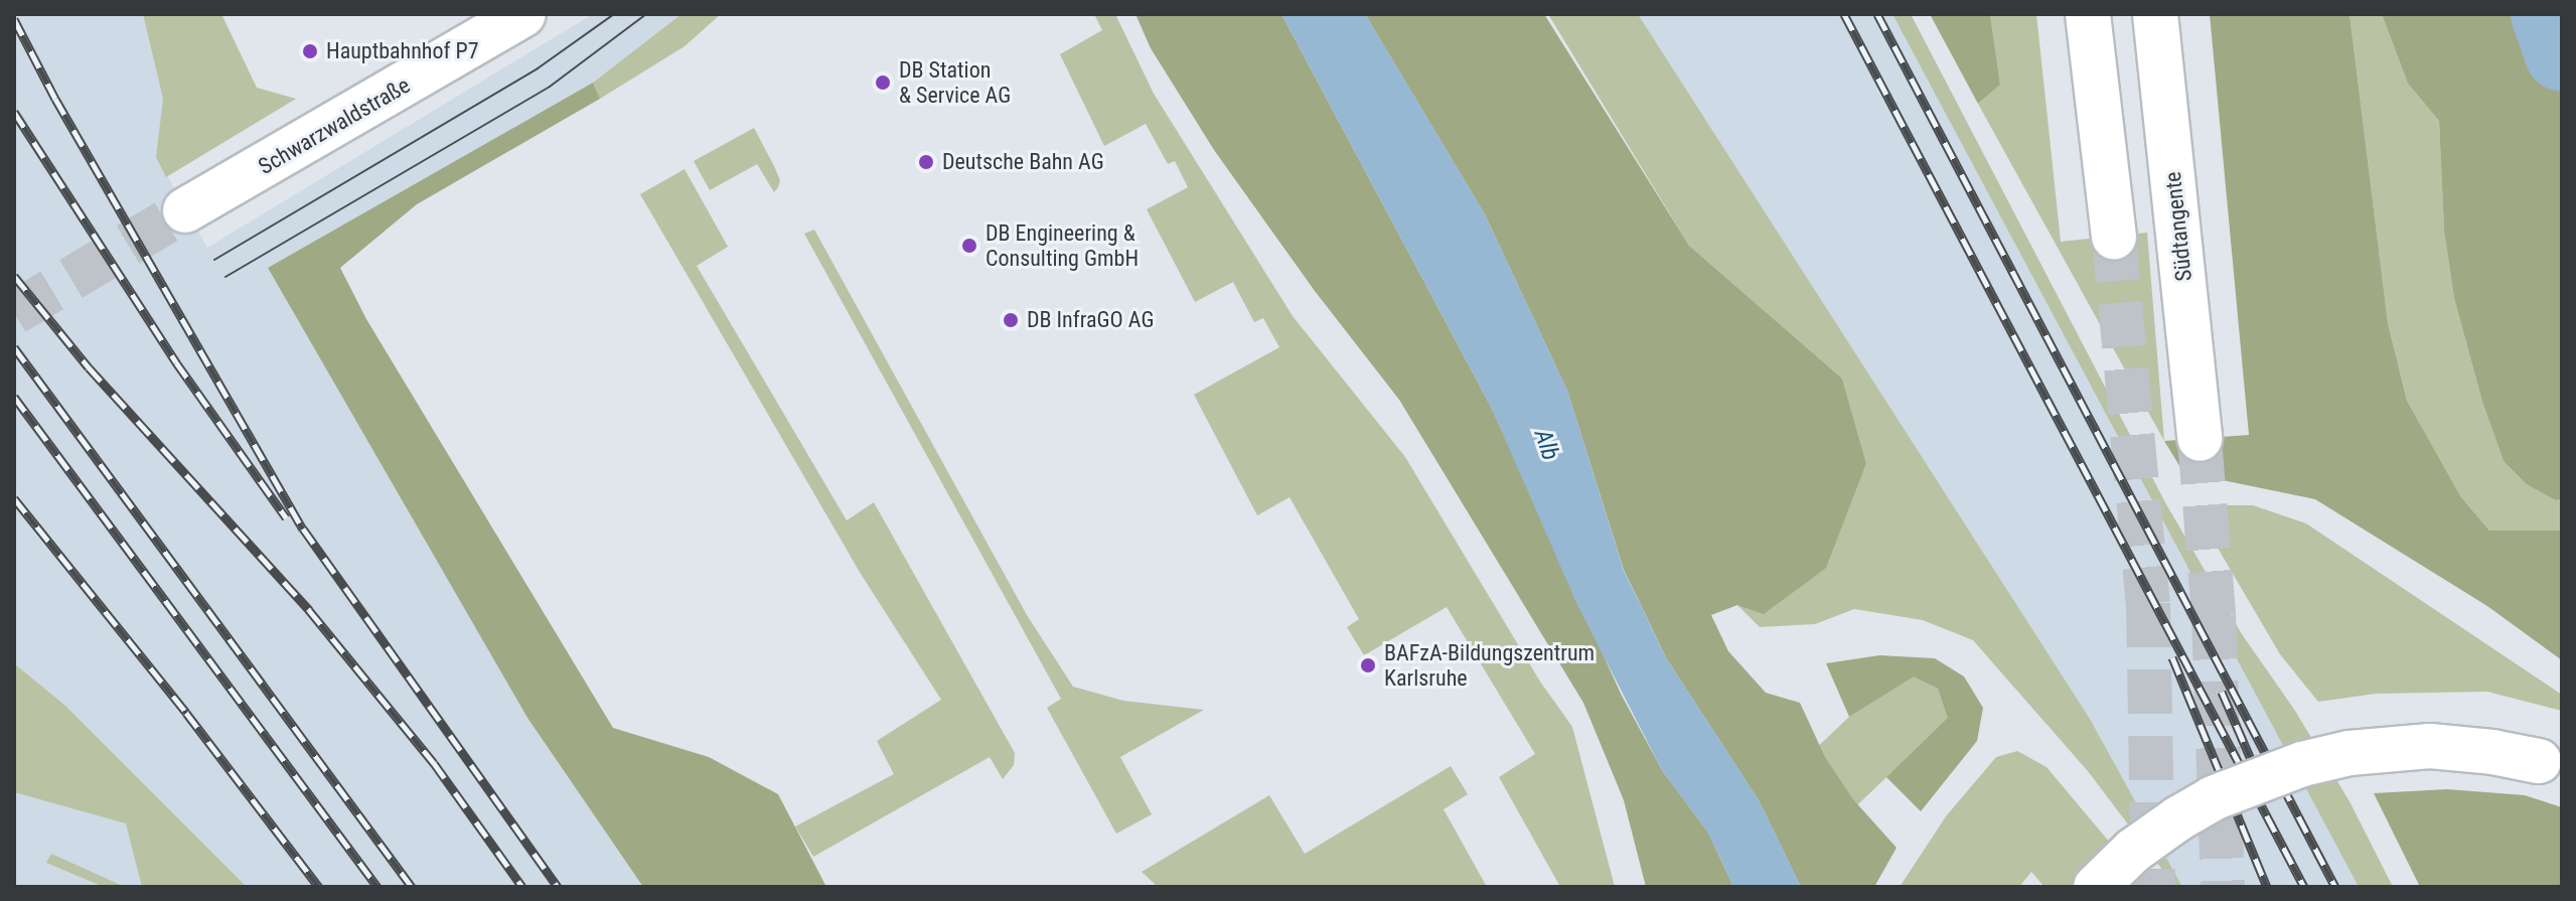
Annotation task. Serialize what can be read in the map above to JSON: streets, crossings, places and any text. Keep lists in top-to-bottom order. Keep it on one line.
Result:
{"streets":{"main road":["Schwarzwaldstraße","Südtangente"]},"water":["Alb"],"places":["Hauptbahnhof P7","DB Station & Service AG","Deutsche Bahn AG","DB Engineering & Consulting GmbH","DB InfraGO AG","BAFzA-Bildungszentrum Karlsruhe"]}
